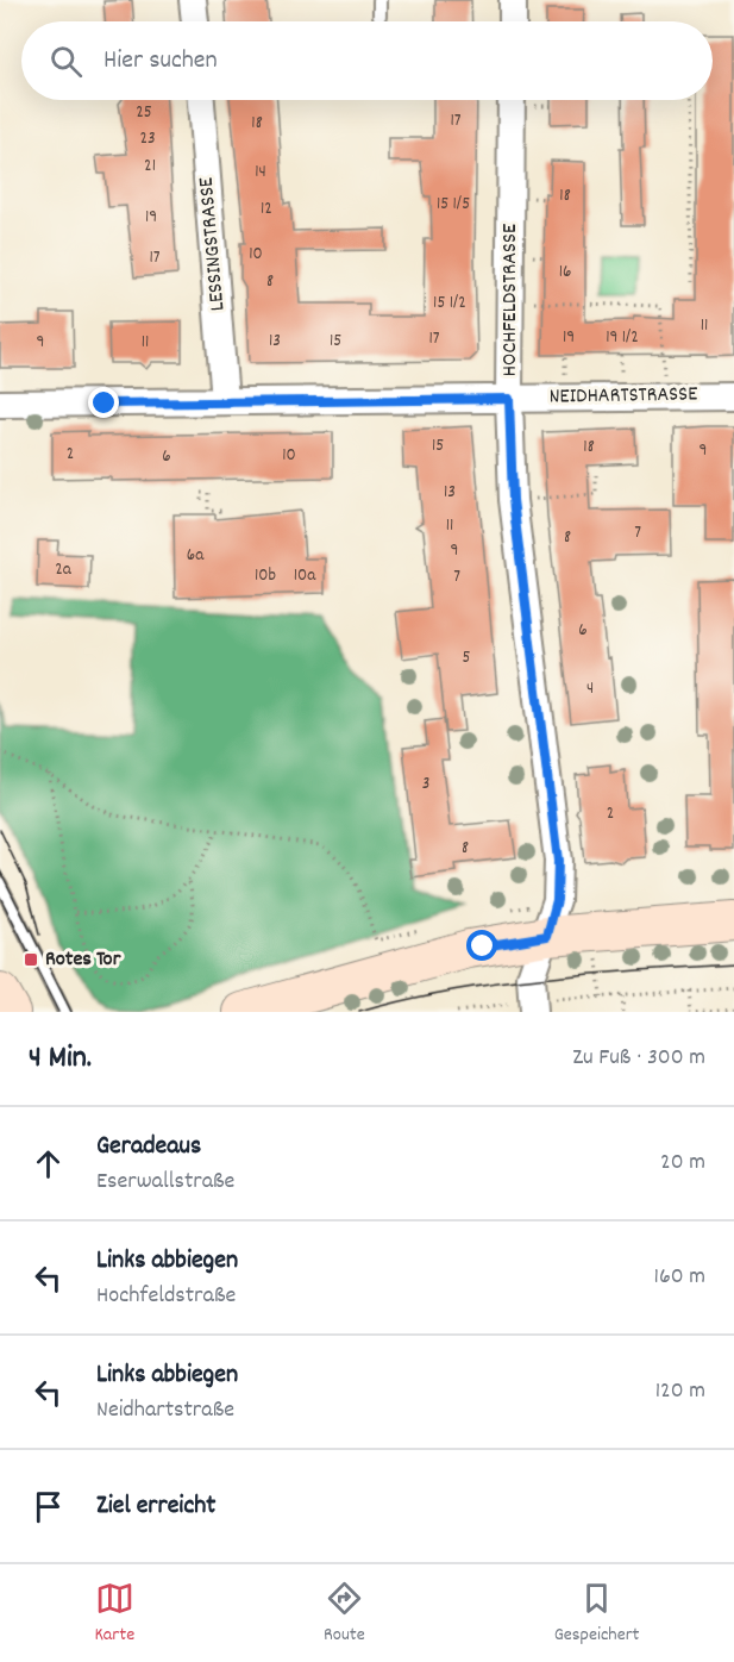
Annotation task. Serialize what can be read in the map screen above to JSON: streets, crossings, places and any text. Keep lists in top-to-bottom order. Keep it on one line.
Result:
{"streets":{"street":["LESSINGSTRASSE","HOCHFELDSTRASSE","NEIDHARTSTRASSE"]},"crossings":[["LESSINGSTRASSE","NEIDHARTSTRASSE"],["HOCHFELDSTRASSE","NEIDHARTSTRASSE"]],"places":{"transit":["Rotes Tor"]},"house_numbers":["25","17","18","23","21","14","18","15 1/5","12","19","10","17","16","8","15 1/2","11","19","19 1/2","17","13","15","9","11","15","18","9","2","10","6","13","11","7","8","9","6a","2a","10b","10a","7","6","5","4","3","2","8"],"page":{"search":"Hier suchen","heading":["4 Min.","Zu Fuß · 300 m"],"list":[["Geradeaus","Eserwallstraße","20 m"],["Links abbiegen","Hochfeldstraße","160 m"],["Links abbiegen","Neidhartstraße","120 m"],"Ziel erreicht"],"nav":["Karte","Route","Gespeichert"]}}
